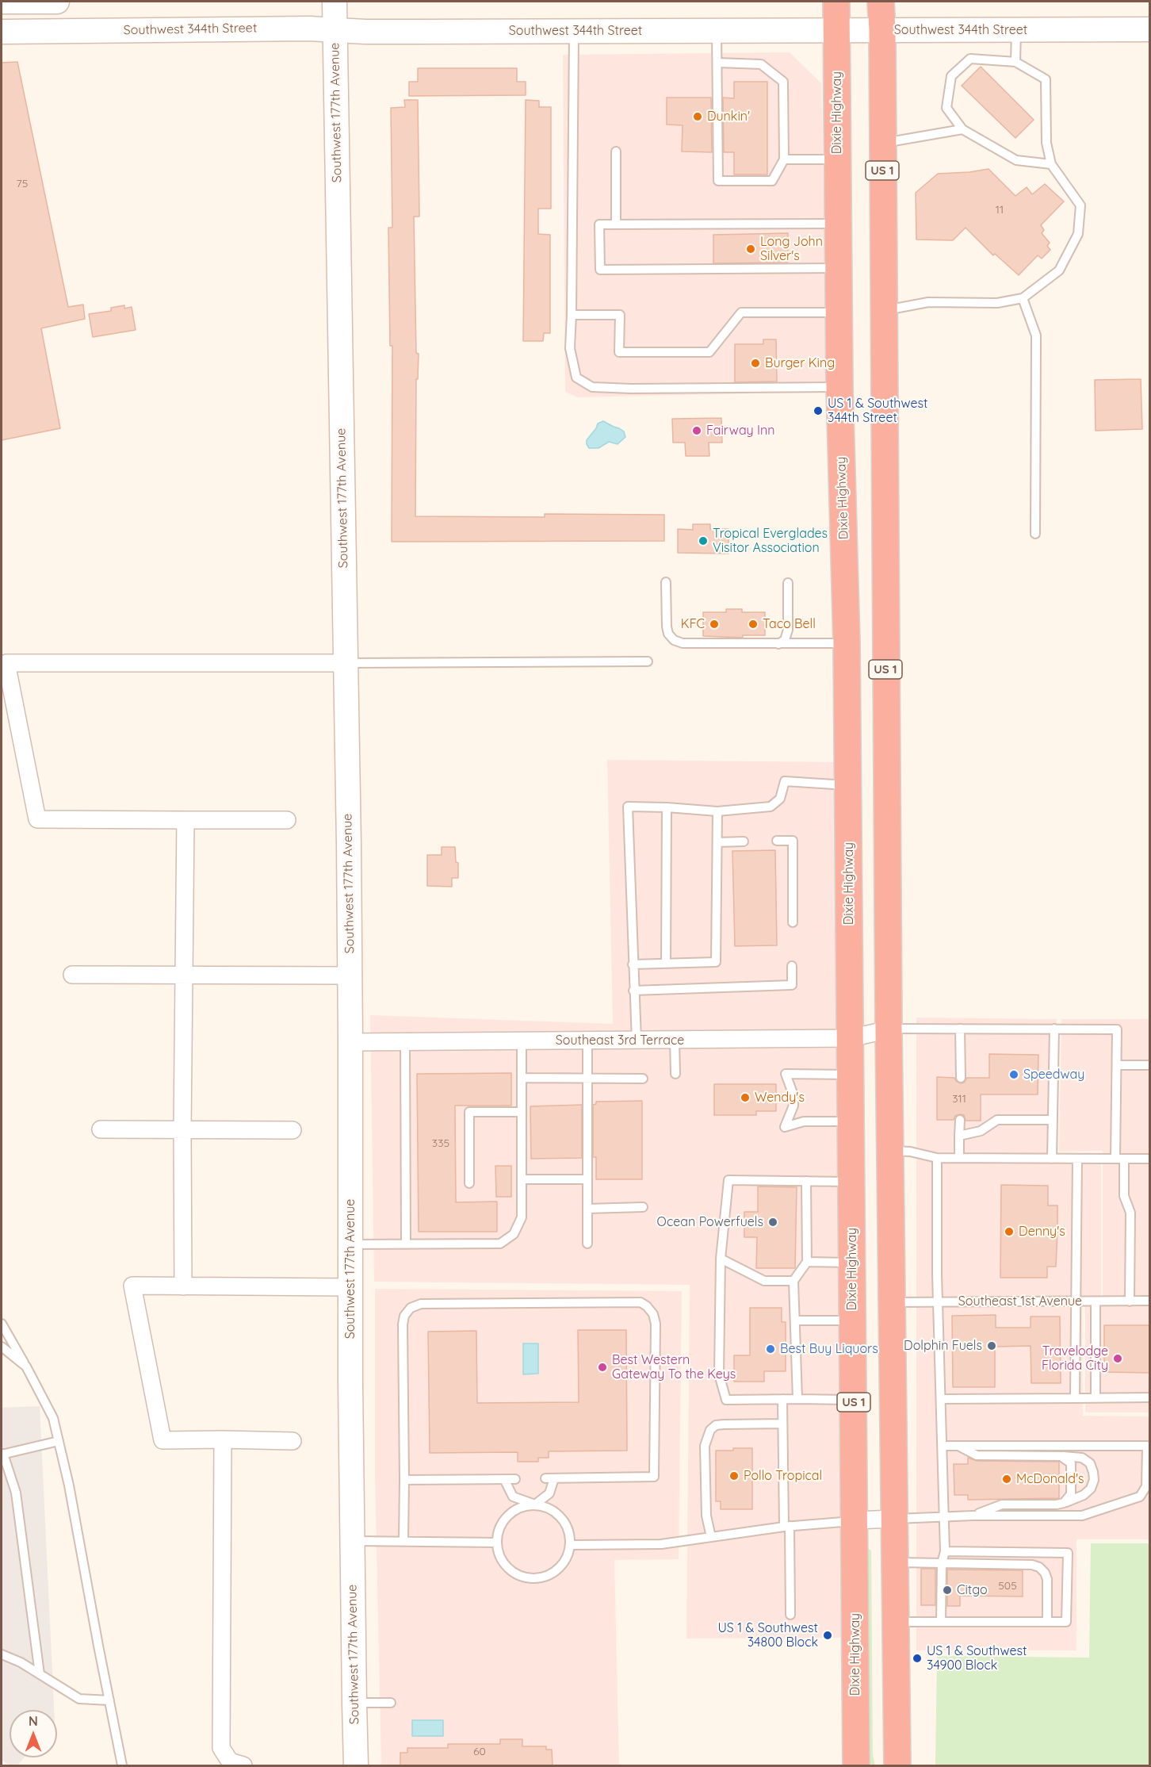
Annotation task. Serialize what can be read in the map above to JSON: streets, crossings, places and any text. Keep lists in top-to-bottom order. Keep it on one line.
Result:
{"streets":{"highway":["Dixie Highway","US 1"],"main road":["Southwest 344th Street","Southwest 177th Avenue"],"street":["Southeast 3rd Terrace"],"lane":["Southeast 1st Avenue"]},"crossings":[["Southwest 344th Street","Southwest 177th Avenue"],["Southwest 344th Street","Dixie Highway"],["Southwest 344th Street","US 1"],["Southwest 177th Avenue","Southeast 3rd Terrace"],["Dixie Highway","Southeast 3rd Terrace"],["US 1","Southeast 3rd Terrace"],["US 1","Southeast 1st Avenue"]],"places":["Dunkin'","Long John Silver's","Burger King","US 1 & Southwest 344th Street","Fairway Inn","Tropical Everglades Visitor Association","KFC","Taco Bell","Speedway","Wendy's","Ocean Powerfuels","Denny's","Dolphin Fuels","Best Buy Liquors","Travelodge Florida City","Best Western Gateway To the Keys","Pollo Tropical","McDonald's","Citgo","US 1 & Southwest 34800 Block","US 1 & Southwest 34900 Block"],"house_numbers":["75","11","311","335","505","60"],"north":"top"}
